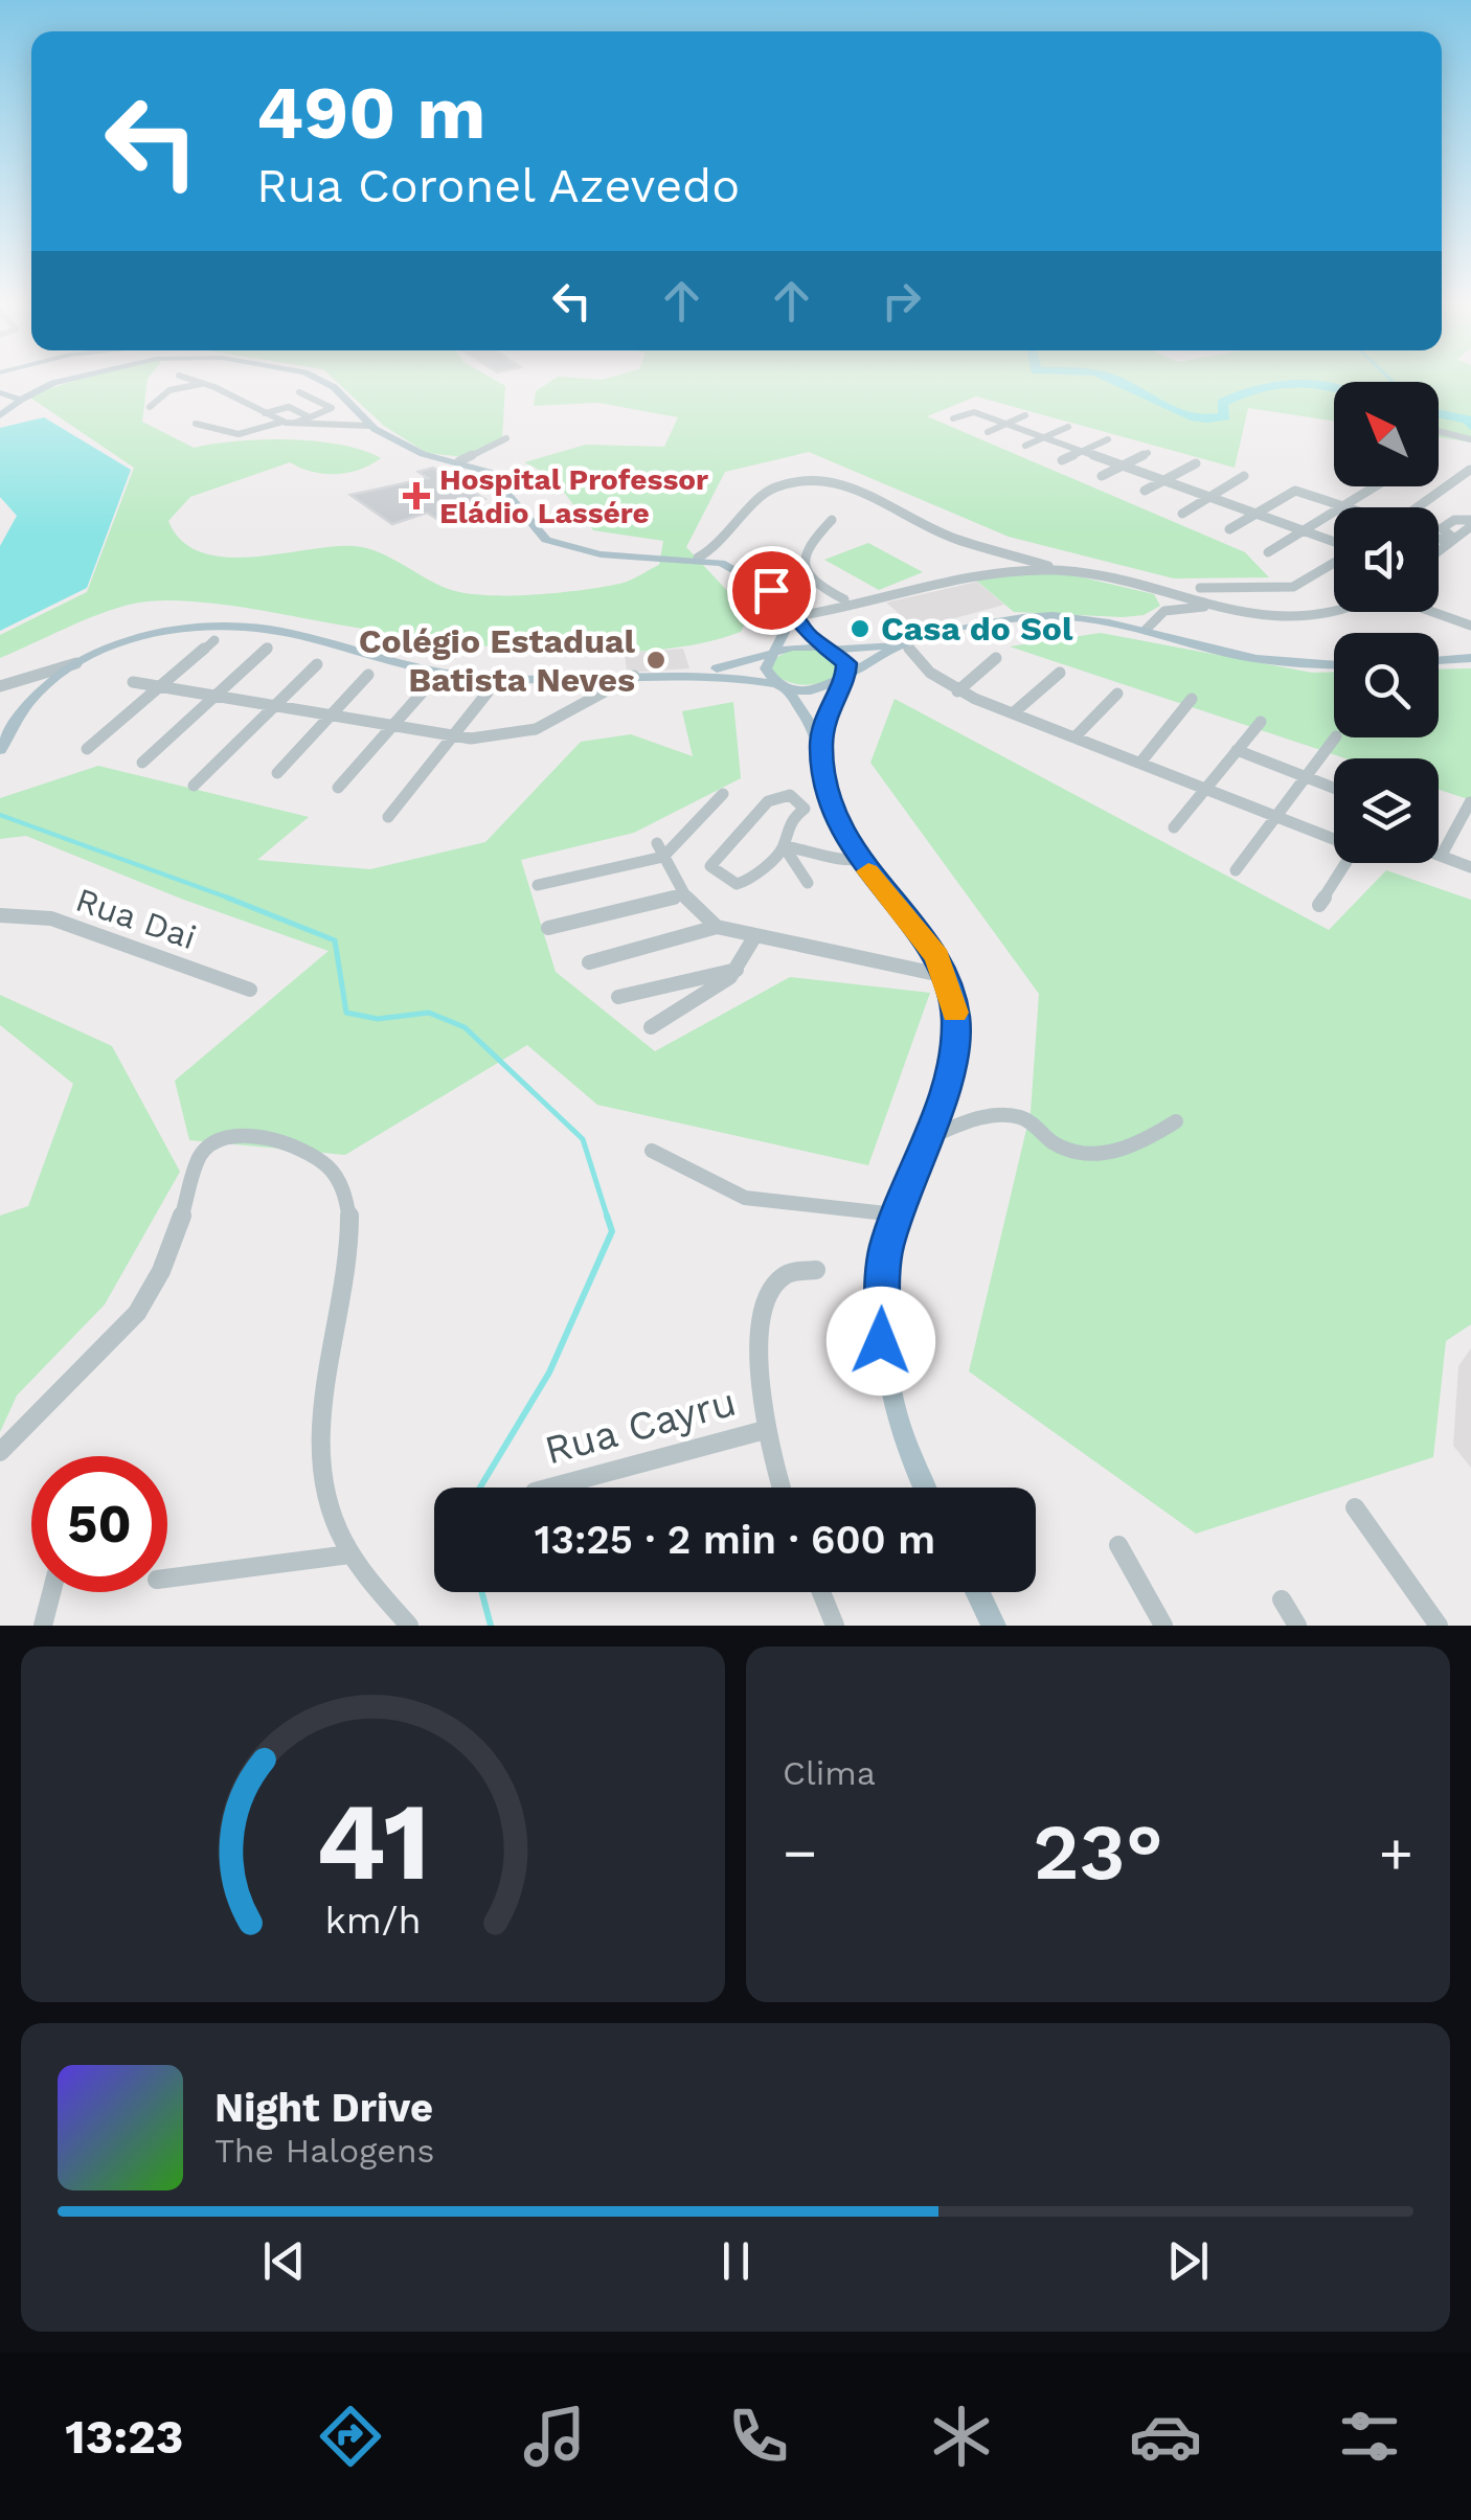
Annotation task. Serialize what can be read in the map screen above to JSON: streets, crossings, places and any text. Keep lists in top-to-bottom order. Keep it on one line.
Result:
{"streets":{"street":["Rua Dai","Rua Cayru"]},"places":{"health":["Hospital Professor Eládio Lassére"],"other":["Casa do Sol","Colégio Estadual Batista Neves"]},"north":"top left","page":{"turn":["490 m","Rua Coronel Azevedo"],"limit":"50","trip":"13:25 · 2 min · 600 m","tile":"Clima","heat":["−","23°","+"],"song":["Night Drive","The Halogens"],"tabs":"13:23","gauge":["41","km/h"]}}
